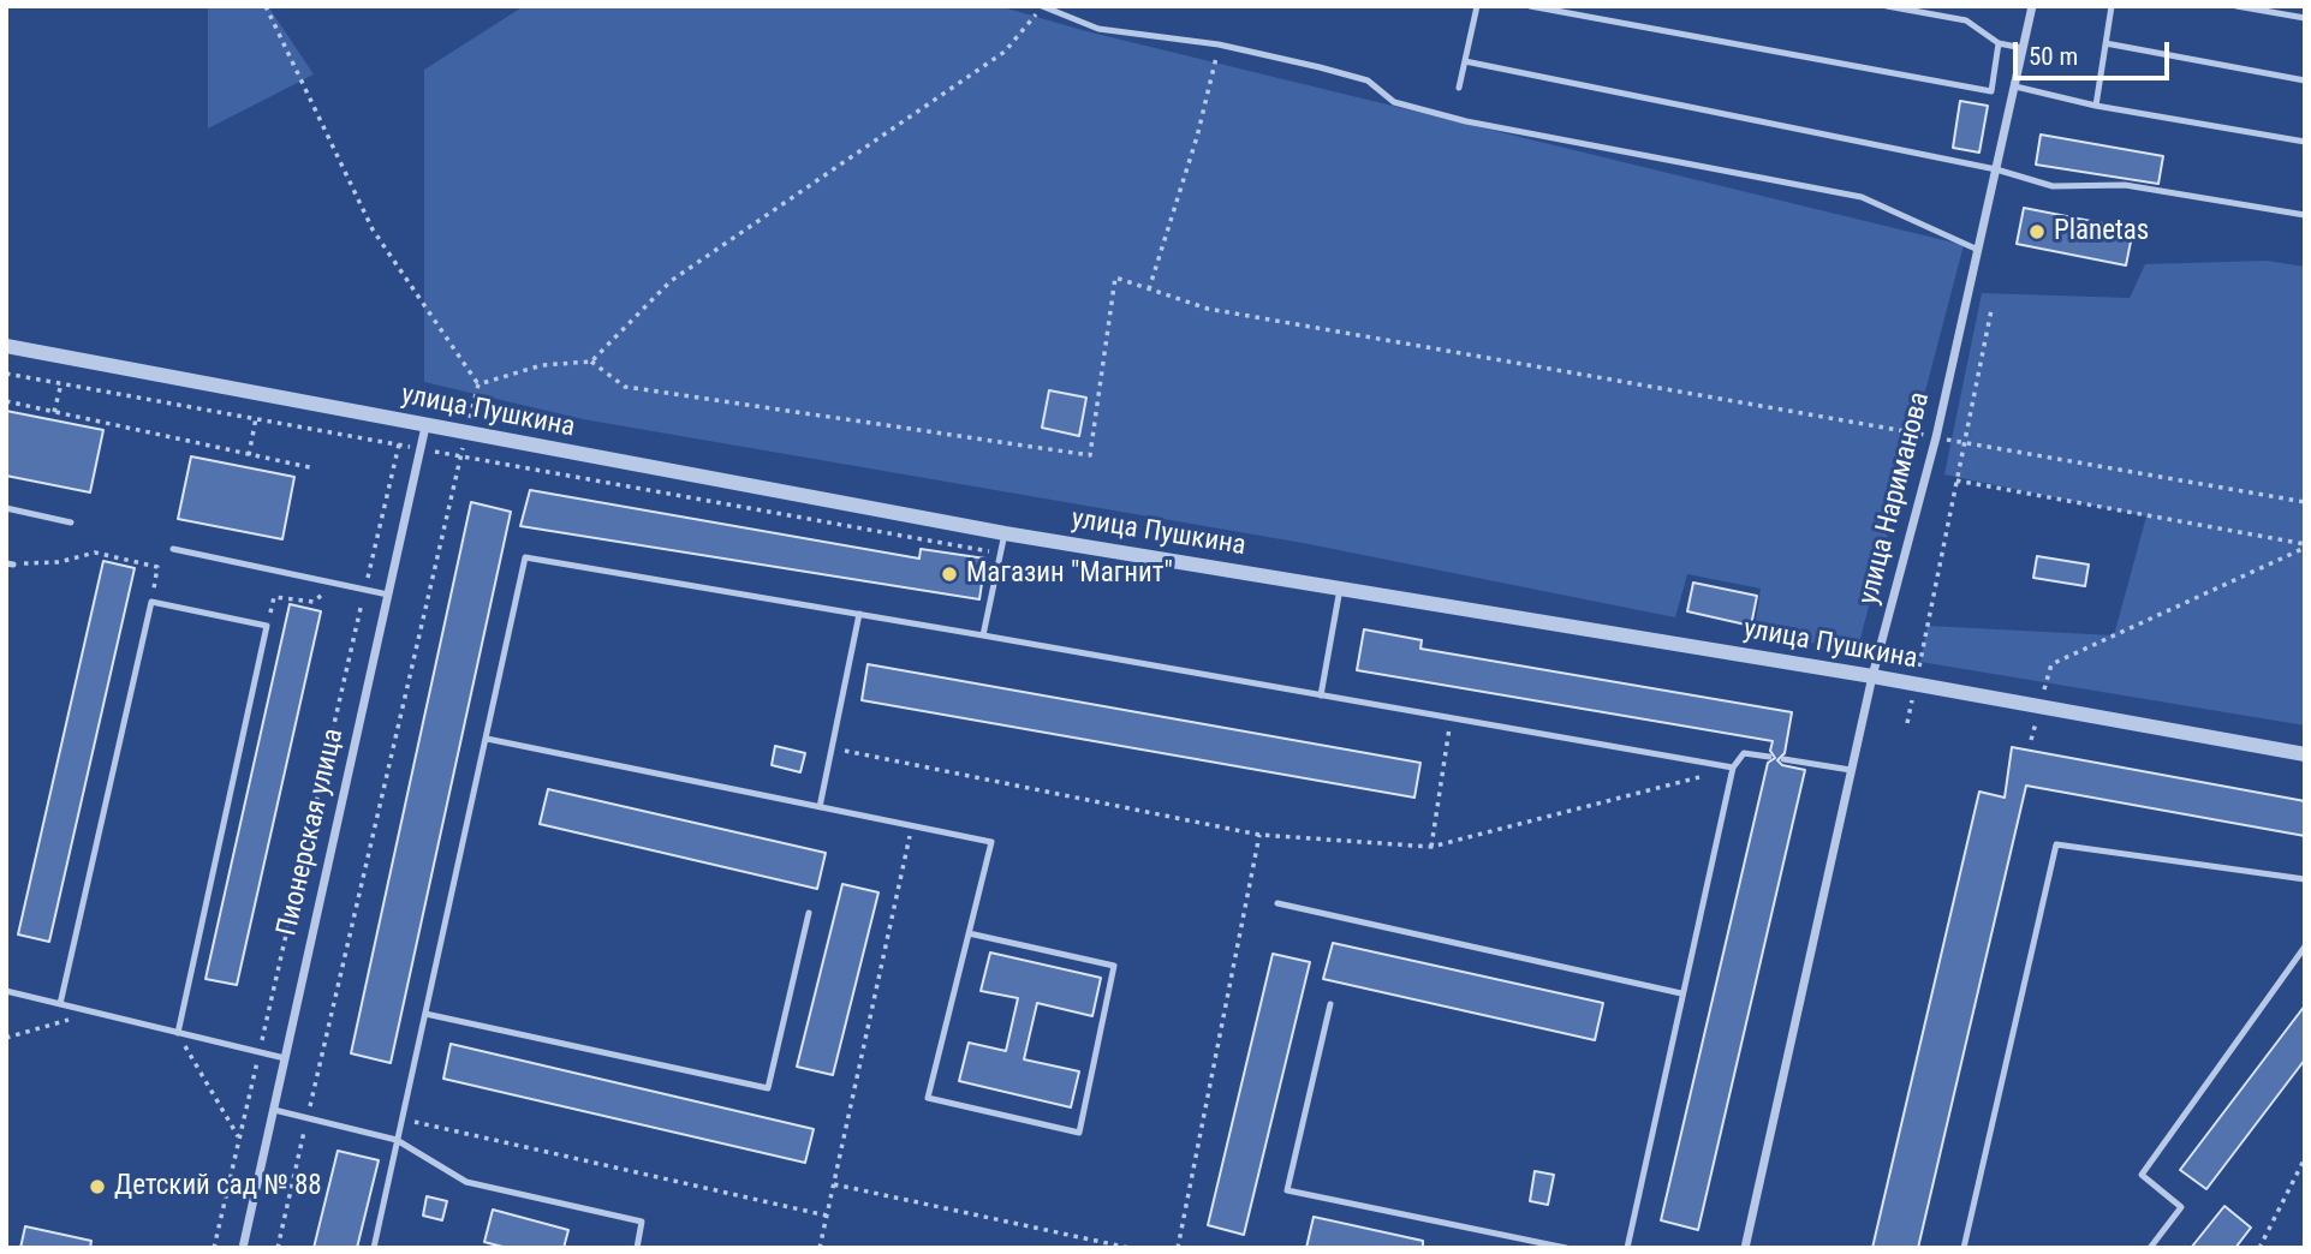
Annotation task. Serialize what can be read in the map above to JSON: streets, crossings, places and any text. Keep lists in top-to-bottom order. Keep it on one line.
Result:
{"streets":{"street":["улица Пушкина","улица Нариманова","Пионерская улица"]},"crossings":[["улица Пушкина","улица Нариманова"],["улица Пушкина","Пионерская улица"]],"places":["Planetas","Магазин \"Магнит\"","Детский сад № 88"],"scale_bar":"50 m"}
